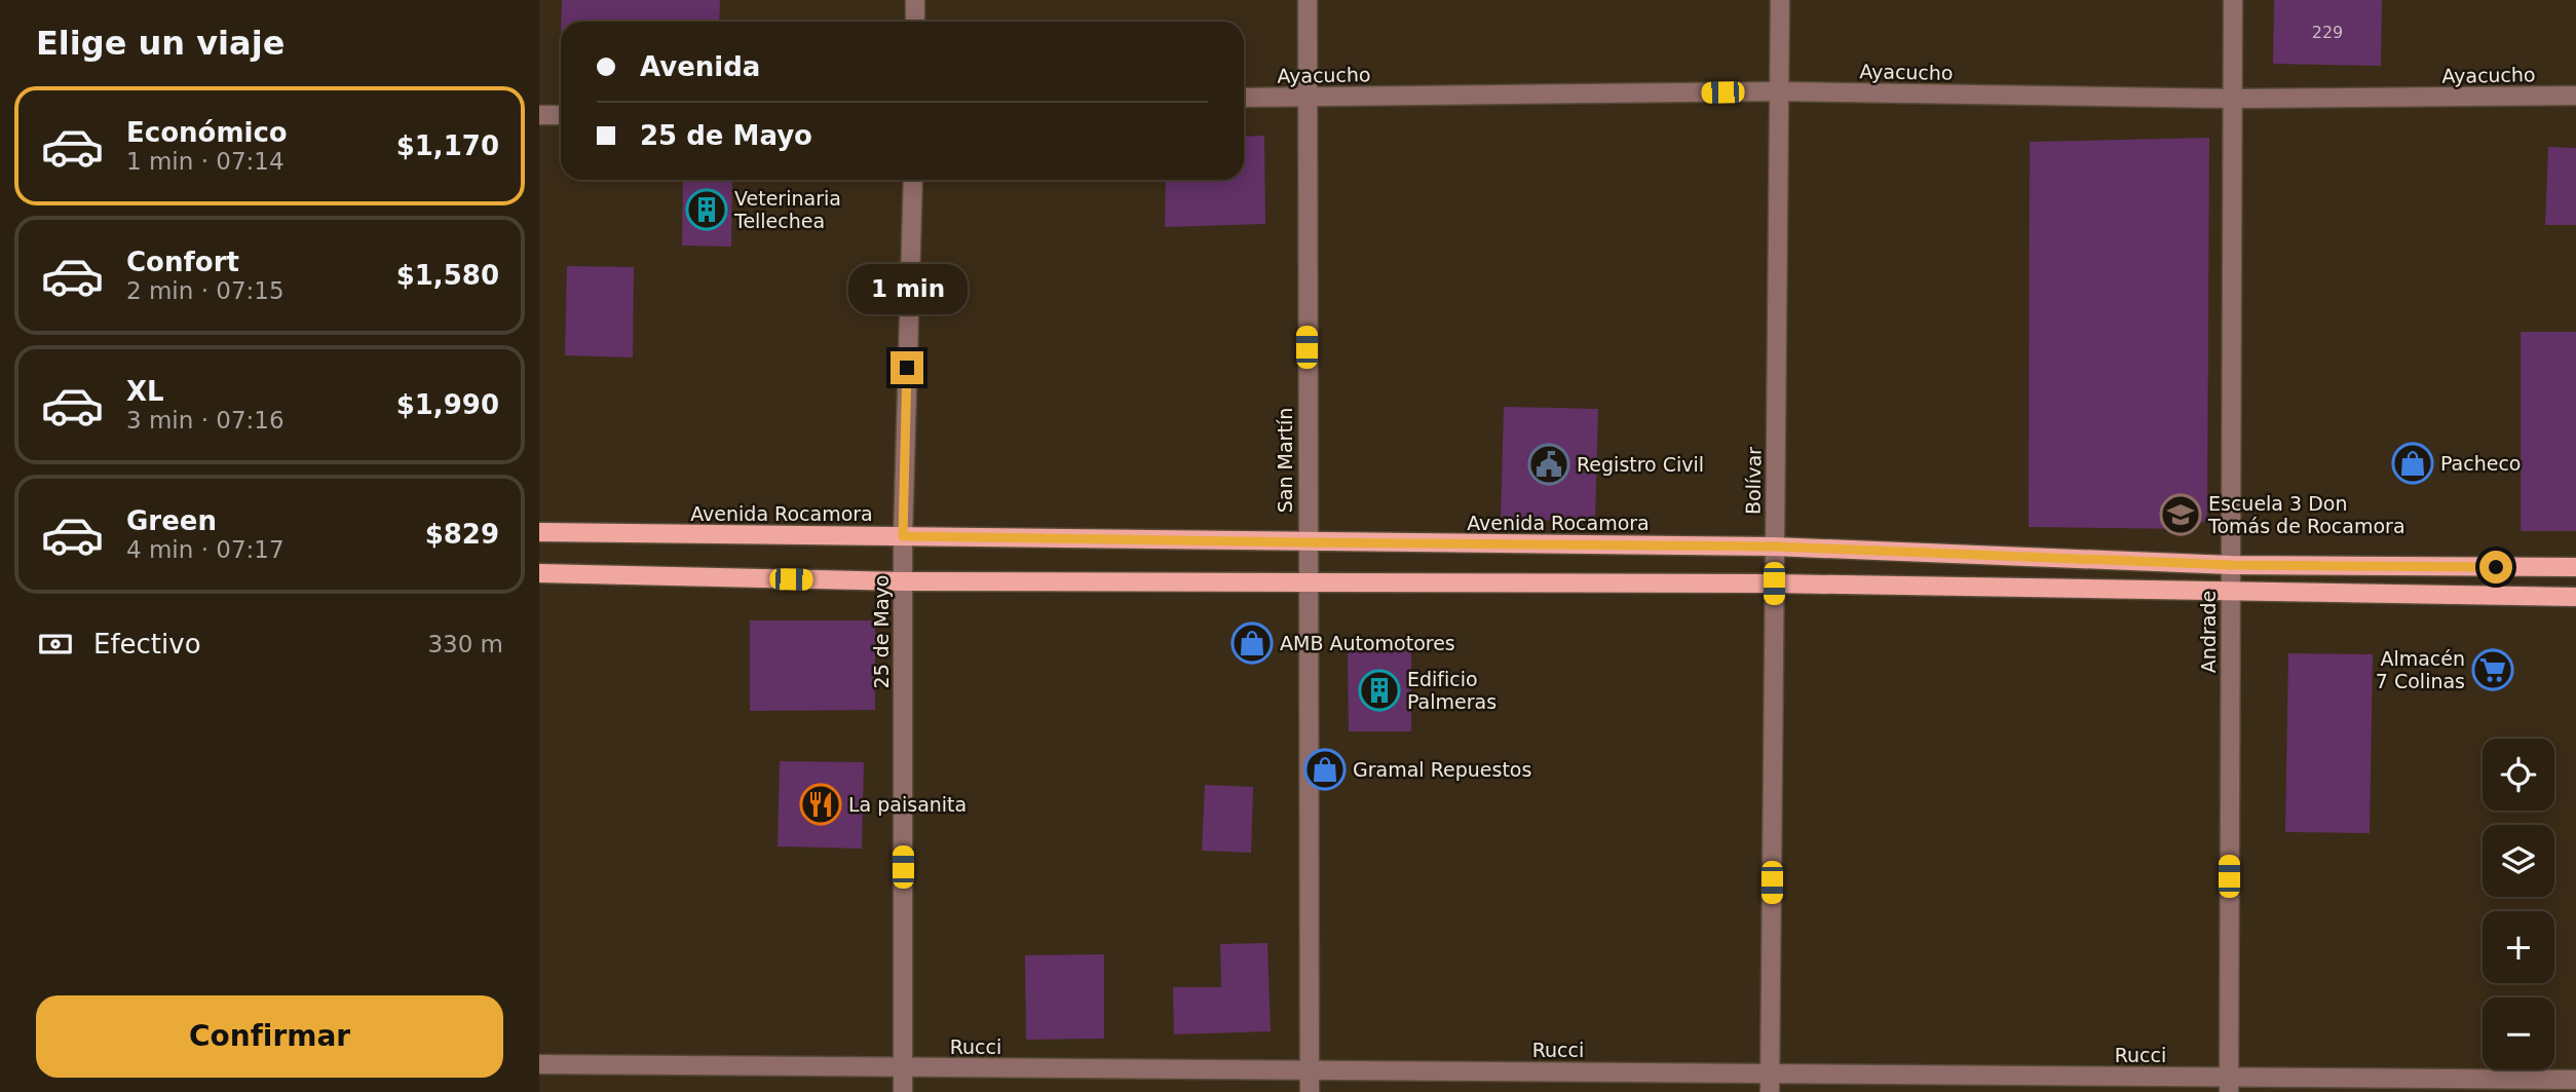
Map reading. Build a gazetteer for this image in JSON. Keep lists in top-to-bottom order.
{
  "streets": {
    "main road": ["Avenida Rocamora"],
    "street": [
      "Ayacucho",
      "San Martín",
      "Bolívar",
      "25 de Mayo",
      "Andrade",
      "Rucci"
    ]
  },
  "crossings": [
    ["Ayacucho", "San Martín"],
    ["Ayacucho", "Bolívar"],
    ["Ayacucho", "Andrade"],
    ["San Martín", "Avenida Rocamora"],
    ["San Martín", "Rucci"],
    ["Bolívar", "Avenida Rocamora"],
    ["Bolívar", "Rucci"],
    ["Avenida Rocamora", "25 de Mayo"],
    ["Avenida Rocamora", "Andrade"],
    ["25 de Mayo", "Rucci"],
    ["Andrade", "Rucci"]
  ],
  "places": {
    "building": ["Veterinaria Tellechea", "Edificio Palmeras"],
    "shop": ["Pacheco", "AMB Automotores", "Gramal Repuestos"],
    "public building": ["Registro Civil"],
    "school or university": ["Escuela 3 Don Tomás de Rocamora"],
    "supermarket": ["Almacén 7 Colinas"],
    "restaurant": ["La paisanita"]
  },
  "house_numbers": ["229"],
  "page": {
    "heading": "Elige un viaje",
    "banner": ["Avenida", "25 de Mayo"],
    "list": [
      {
        "name": "Económico",
        "note": "1 min · 07:14",
        "value": "$1,170"
      },
      {
        "name": "Confort",
        "note": "2 min · 07:15",
        "value": "$1,580"
      },
      {
        "name": "XL",
        "note": "3 min · 07:16",
        "value": "$1,990"
      },
      {
        "name": "Green",
        "note": "4 min · 07:17",
        "value": "$829"
      }
    ],
    "bubble": "1 min",
    "pay": ["Efectivo", "330 m"],
    "map_buttons": ["+", "−"],
    "buttons": "Confirmar"
  }
}
